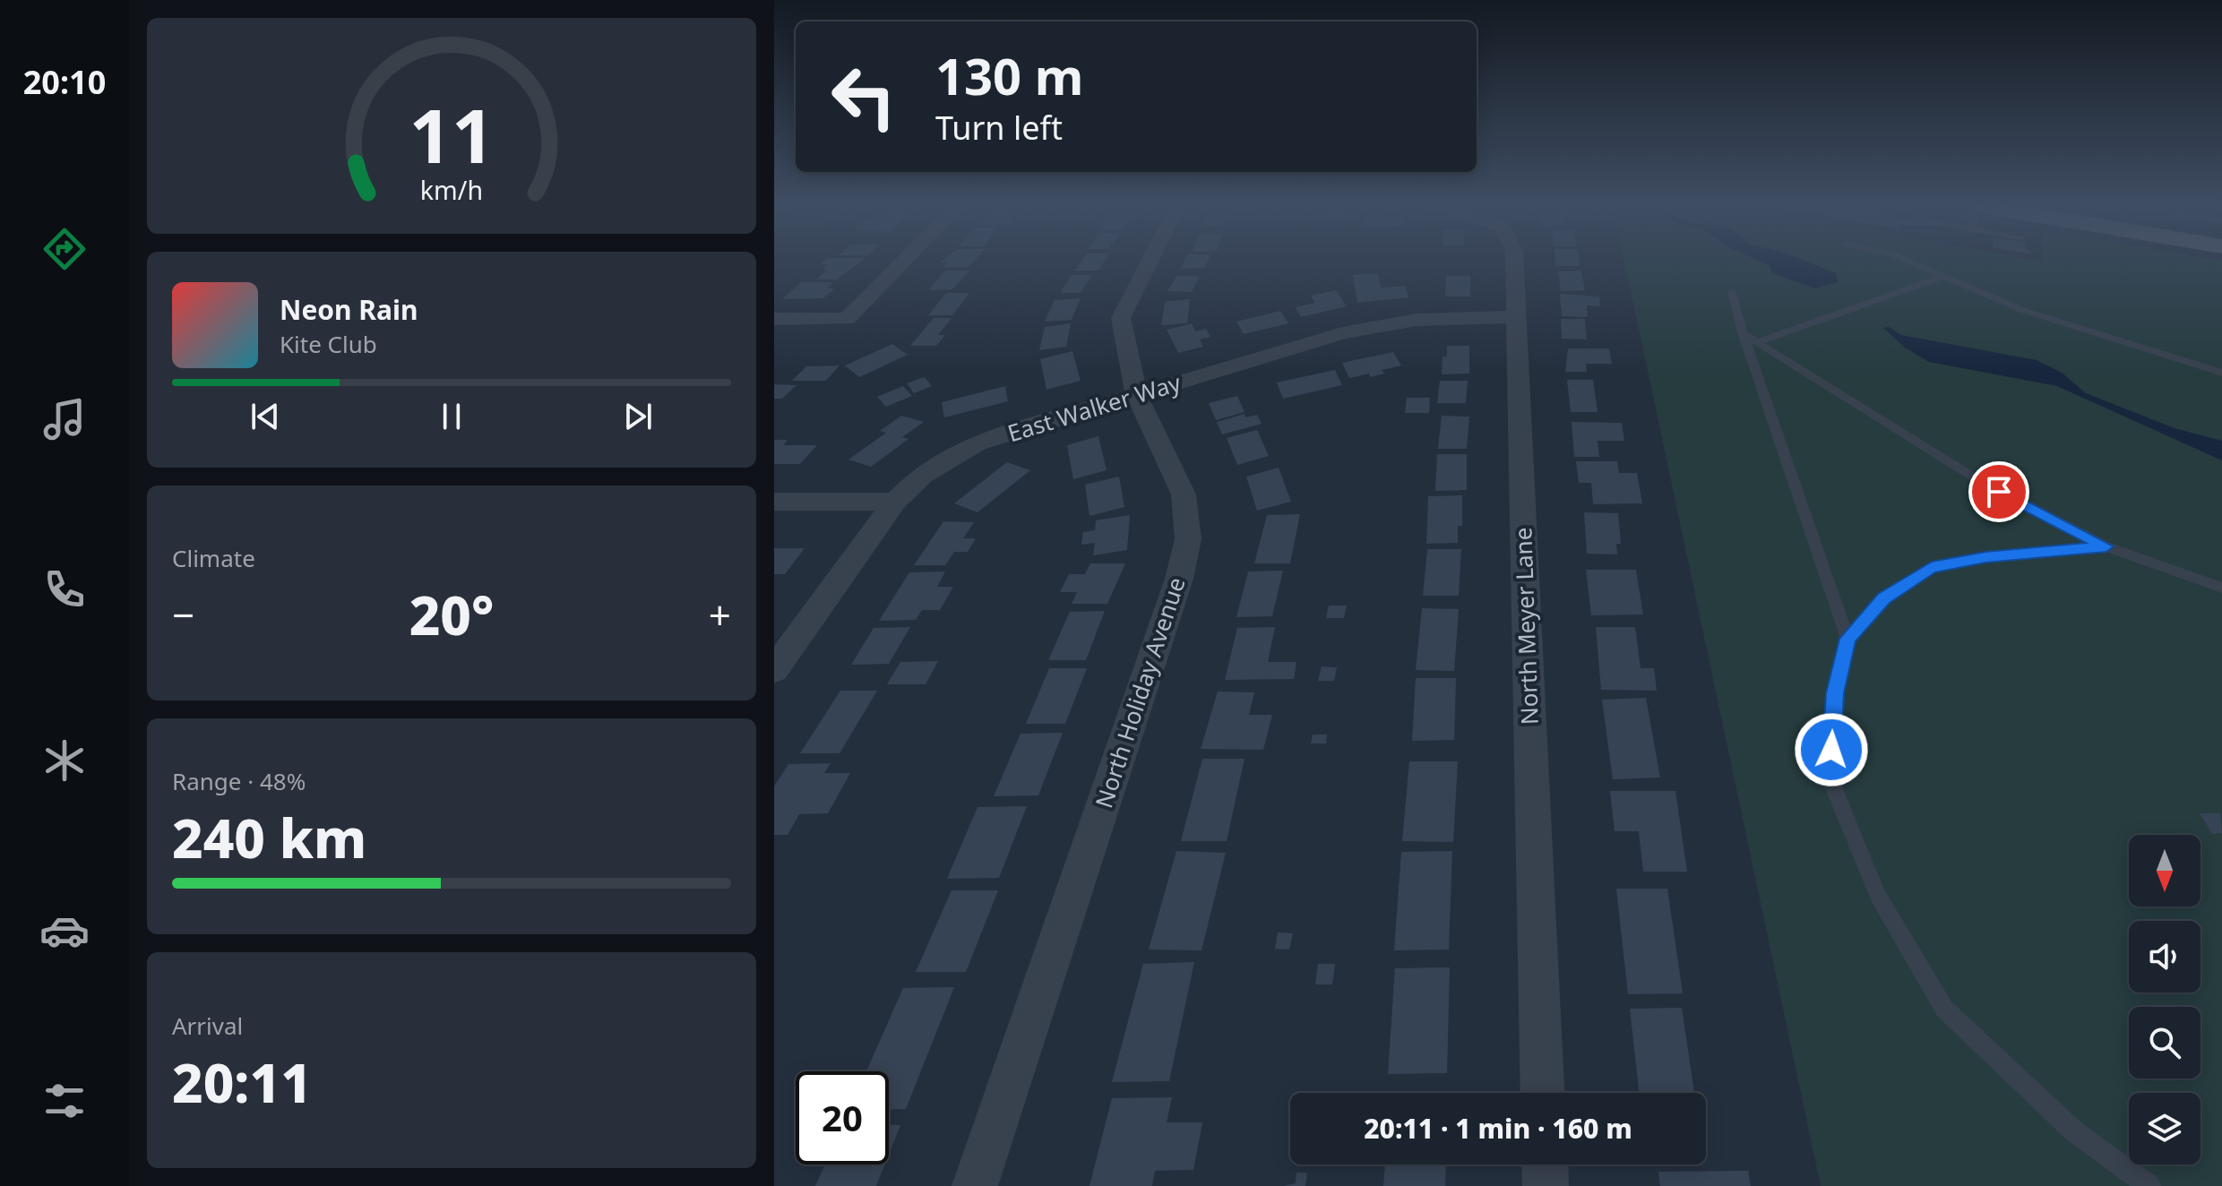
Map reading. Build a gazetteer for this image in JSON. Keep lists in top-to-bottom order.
{
  "streets": {
    "street": ["East Walker Way", "North Meyer Lane", "North Holiday Avenue"]
  },
  "crossings": [
    ["East Walker Way", "North Meyer Lane"],
    ["East Walker Way", "North Holiday Avenue"]
  ],
  "north": "bottom",
  "page": {
    "tabs": "20:10",
    "turn": ["130 m", "Turn left"],
    "song": ["Neon Rain", "Kite Club"],
    "tile": [
      "Climate",
      ["Range · 48%", "240 km"],
      ["Arrival", "20:11"]
    ],
    "heat": ["−", "20°", "+"],
    "limit": "20",
    "trip": "20:11 · 1 min · 160 m",
    "gauge": ["11", "km/h"]
  }
}
